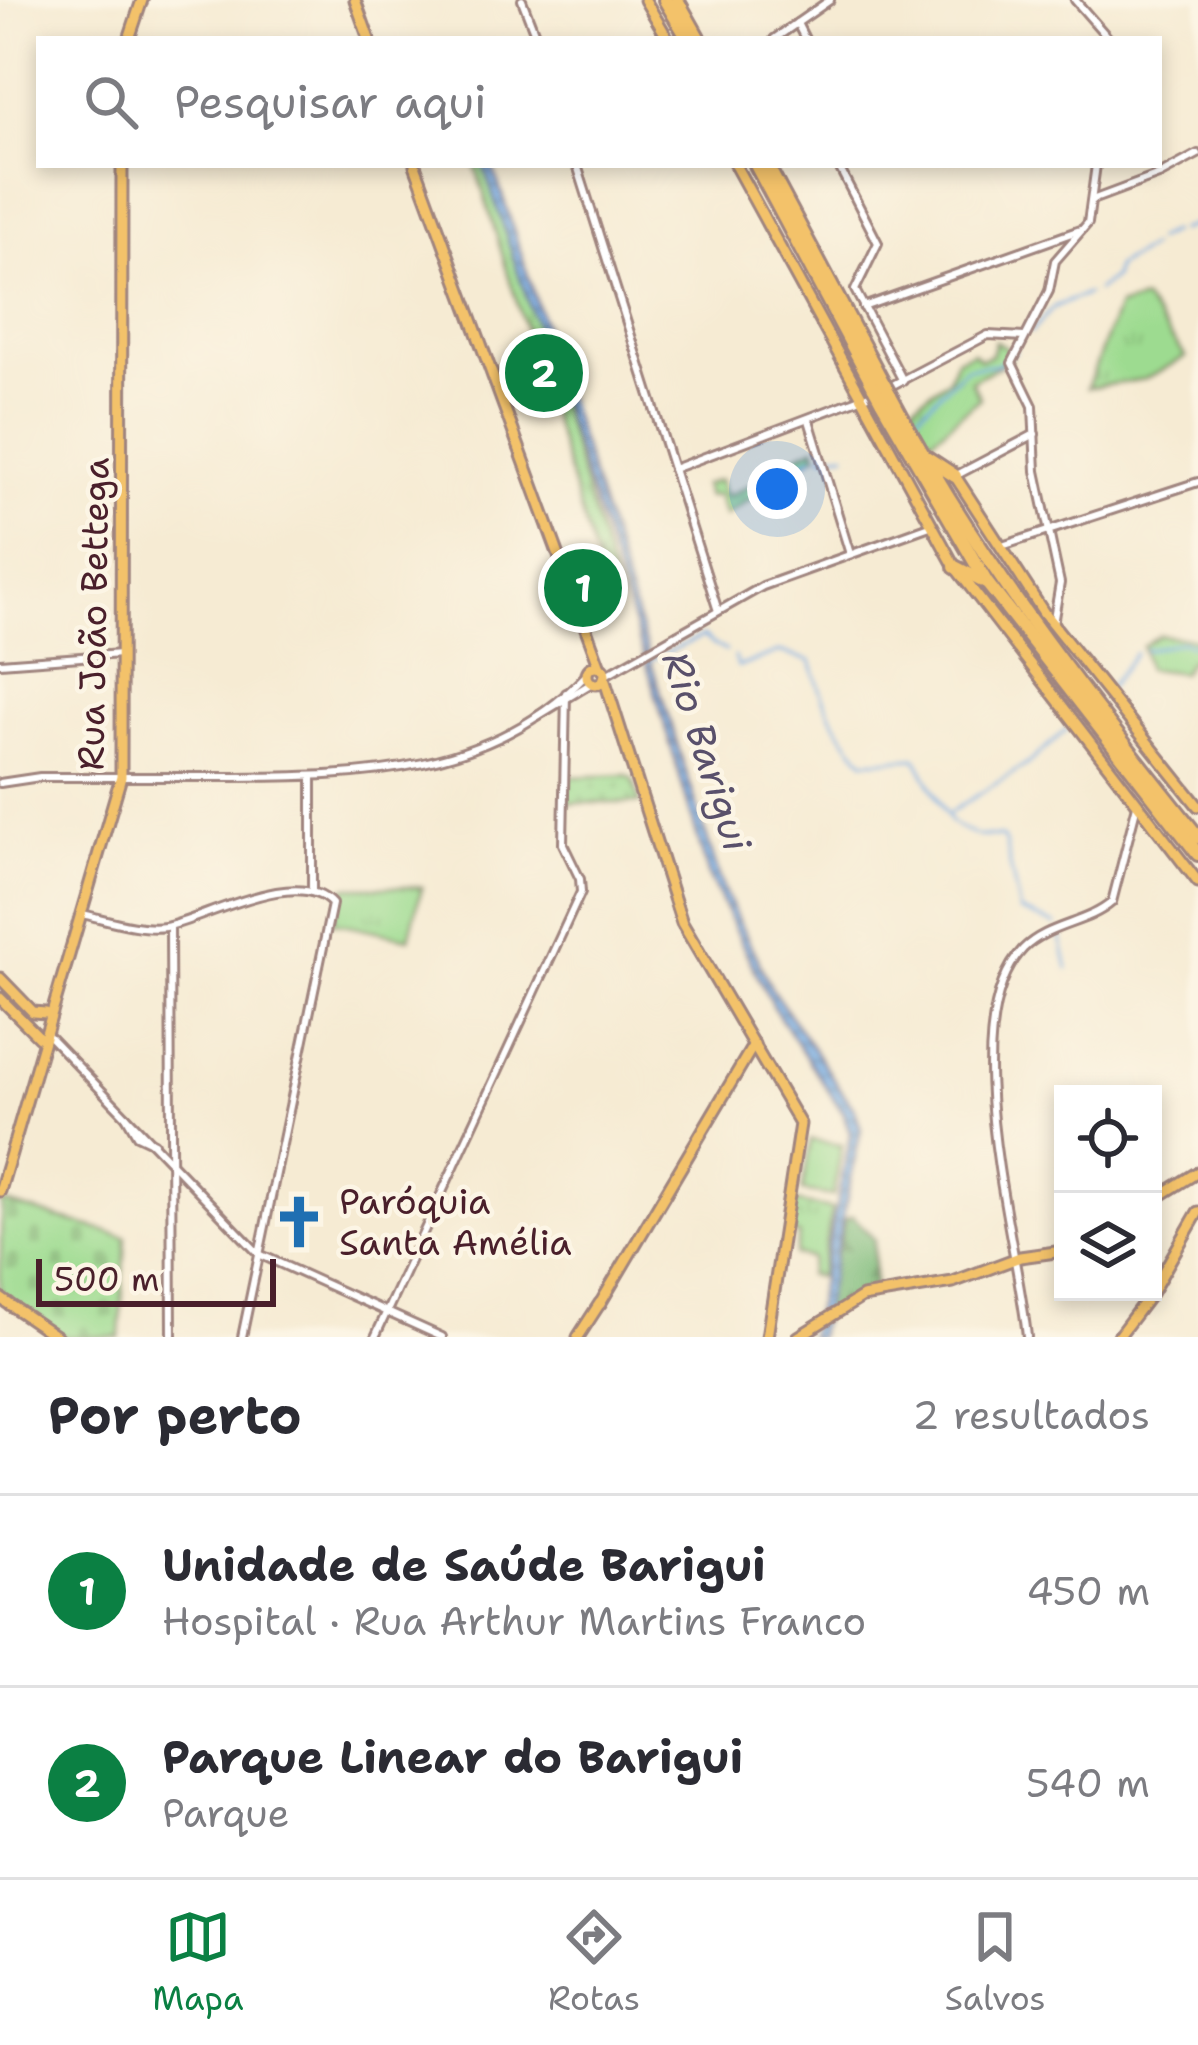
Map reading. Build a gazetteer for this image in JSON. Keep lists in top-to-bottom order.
{
  "streets": {
    "main road": ["Rua João Bettega"]
  },
  "water": ["Rio Barigui"],
  "places": {
    "church": ["Paróquia Santa Amélia"]
  },
  "scale_bar": "500 m",
  "page": {
    "search": "Pesquisar aqui",
    "pins": ["2", "1"],
    "scale": "500 m",
    "heading": ["Por perto", "2 resultados"],
    "list": [
      {
        "mark": "1",
        "name": "Unidade de Saúde Barigui",
        "note": "Hospital · Rua Arthur Martins Franco",
        "value": "450 m"
      },
      {
        "mark": "2",
        "name": "Parque Linear do Barigui",
        "note": "Parque",
        "value": "540 m"
      }
    ],
    "nav": ["Mapa", "Rotas", "Salvos"]
  }
}
